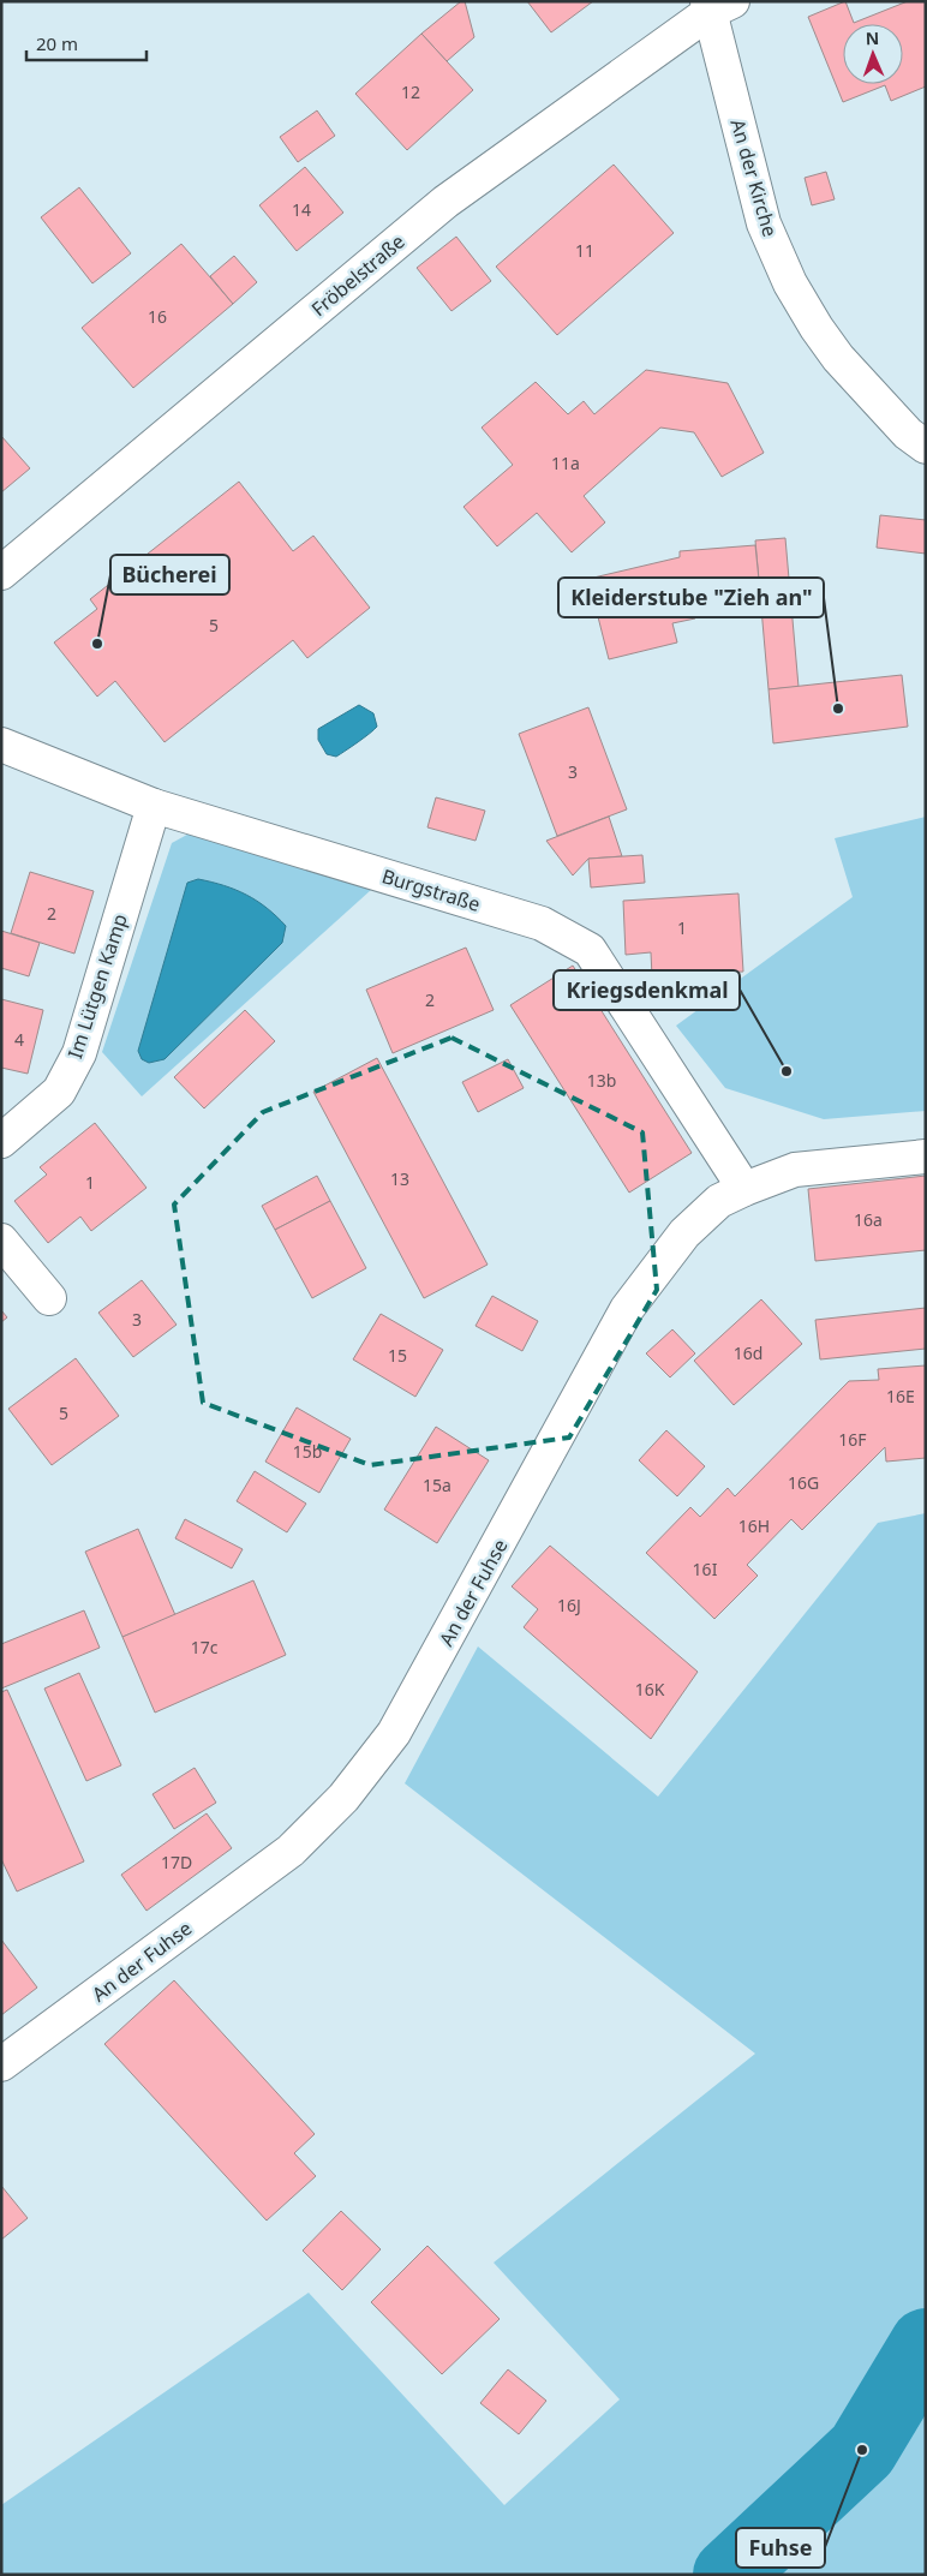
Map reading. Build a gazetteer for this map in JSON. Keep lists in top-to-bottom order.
{
  "streets": {
    "street": [
      "An der Kirche",
      "Fröbelstraße",
      "Burgstraße",
      "Im Lütgen Kamp",
      "An der Fuhse"
    ]
  },
  "crossings": [
    ["An der Kirche", "Fröbelstraße"],
    ["Burgstraße", "Im Lütgen Kamp"],
    ["Burgstraße", "An der Fuhse"]
  ],
  "places": [
    "Bücherei",
    "Kleiderstube \"Zieh an\"",
    "Kriegsdenkmal",
    "Fuhse"
  ],
  "house_numbers": [
    "12",
    "14",
    "11",
    "16",
    "11a",
    "5",
    "3",
    "2",
    "1",
    "2",
    "4",
    "13b",
    "13",
    "1",
    "16a",
    "3",
    "16d",
    "15",
    "16E",
    "5",
    "16F",
    "15b",
    "16G",
    "15a",
    "16H",
    "16I",
    "16J",
    "17c",
    "16K",
    "17D"
  ],
  "scale_bar": "20 m",
  "north": "top"
}
